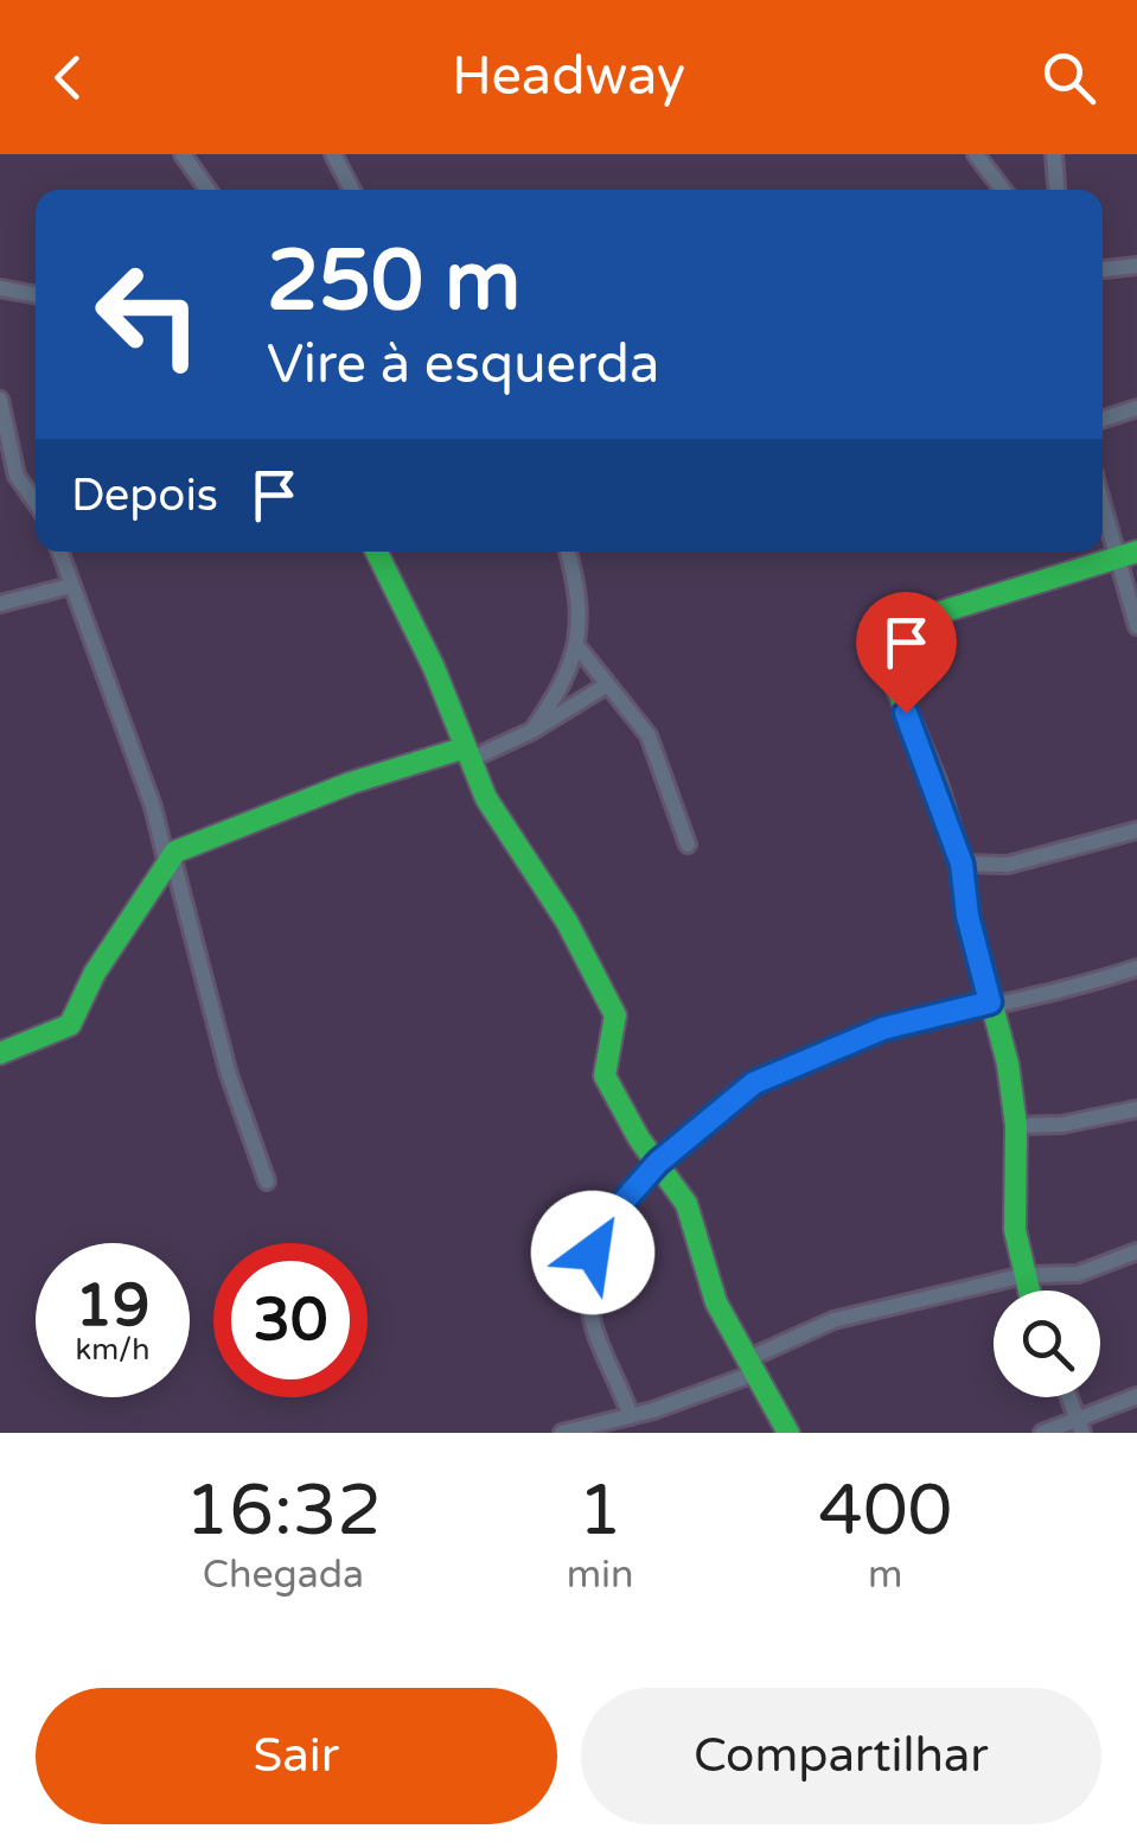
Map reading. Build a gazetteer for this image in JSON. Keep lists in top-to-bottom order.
{
  "page": {
    "header": "Headway",
    "turn": ["250 m", "Vire à esquerda"],
    "then": "Depois",
    "speed": "19 km/h",
    "limit": "30",
    "eta": [
      "16:32",
      "Chegada",
      "1",
      "min",
      "400",
      "m"
    ],
    "buttons": ["Sair", "Compartilhar"]
  }
}
